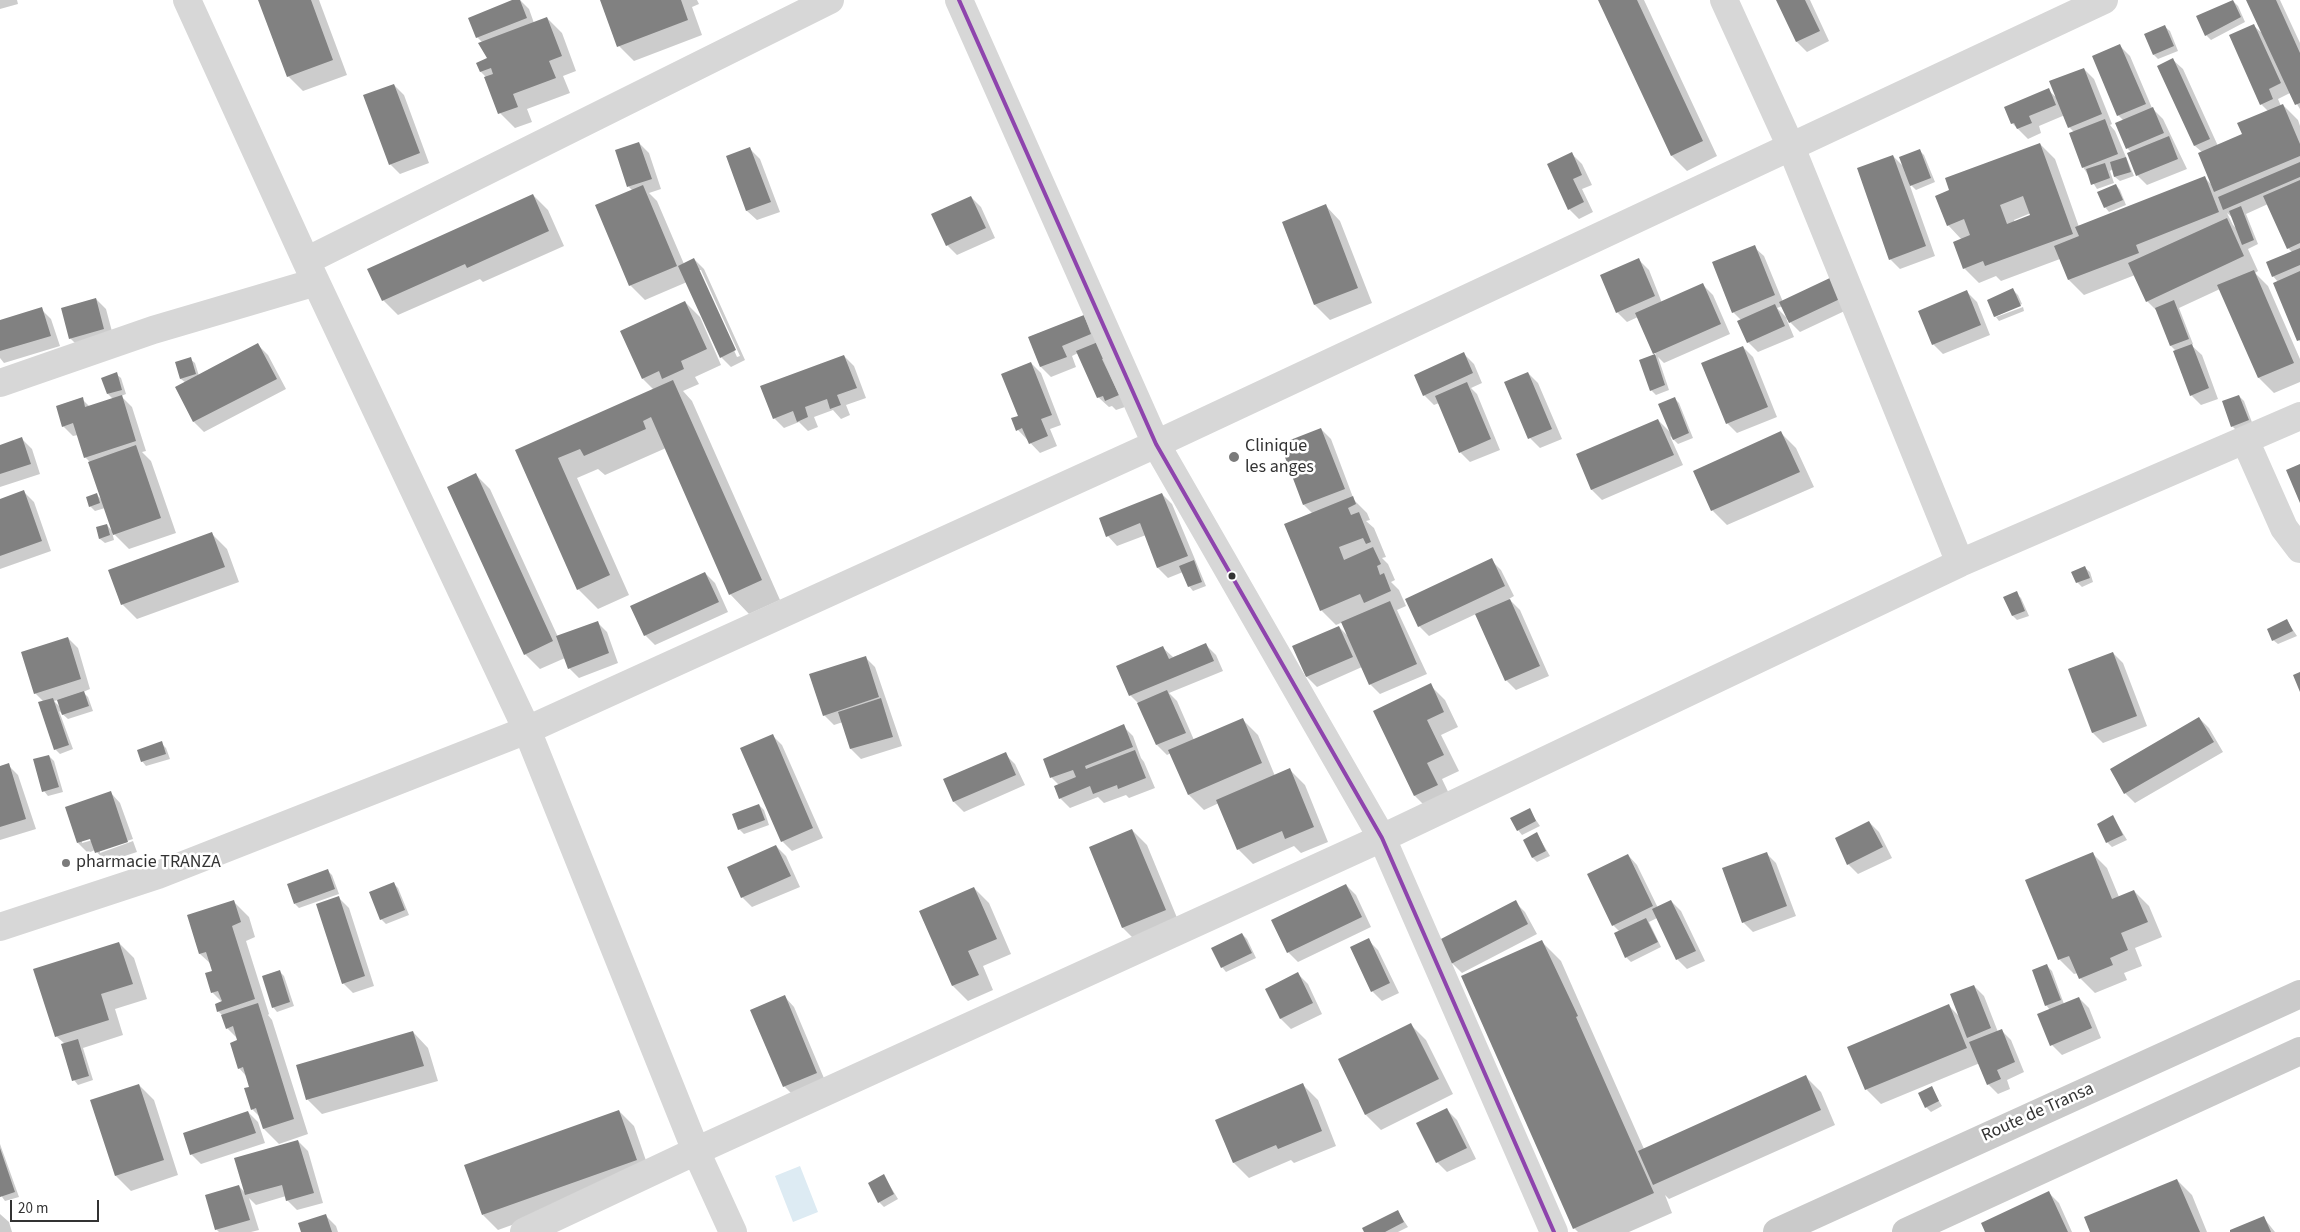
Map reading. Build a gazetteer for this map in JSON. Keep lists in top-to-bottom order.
{
  "streets": {
    "main road": ["Route de Transa"]
  },
  "places": ["Clinique les anges", "pharmacie TRANZA"],
  "scale_bar": "20 m"
}
